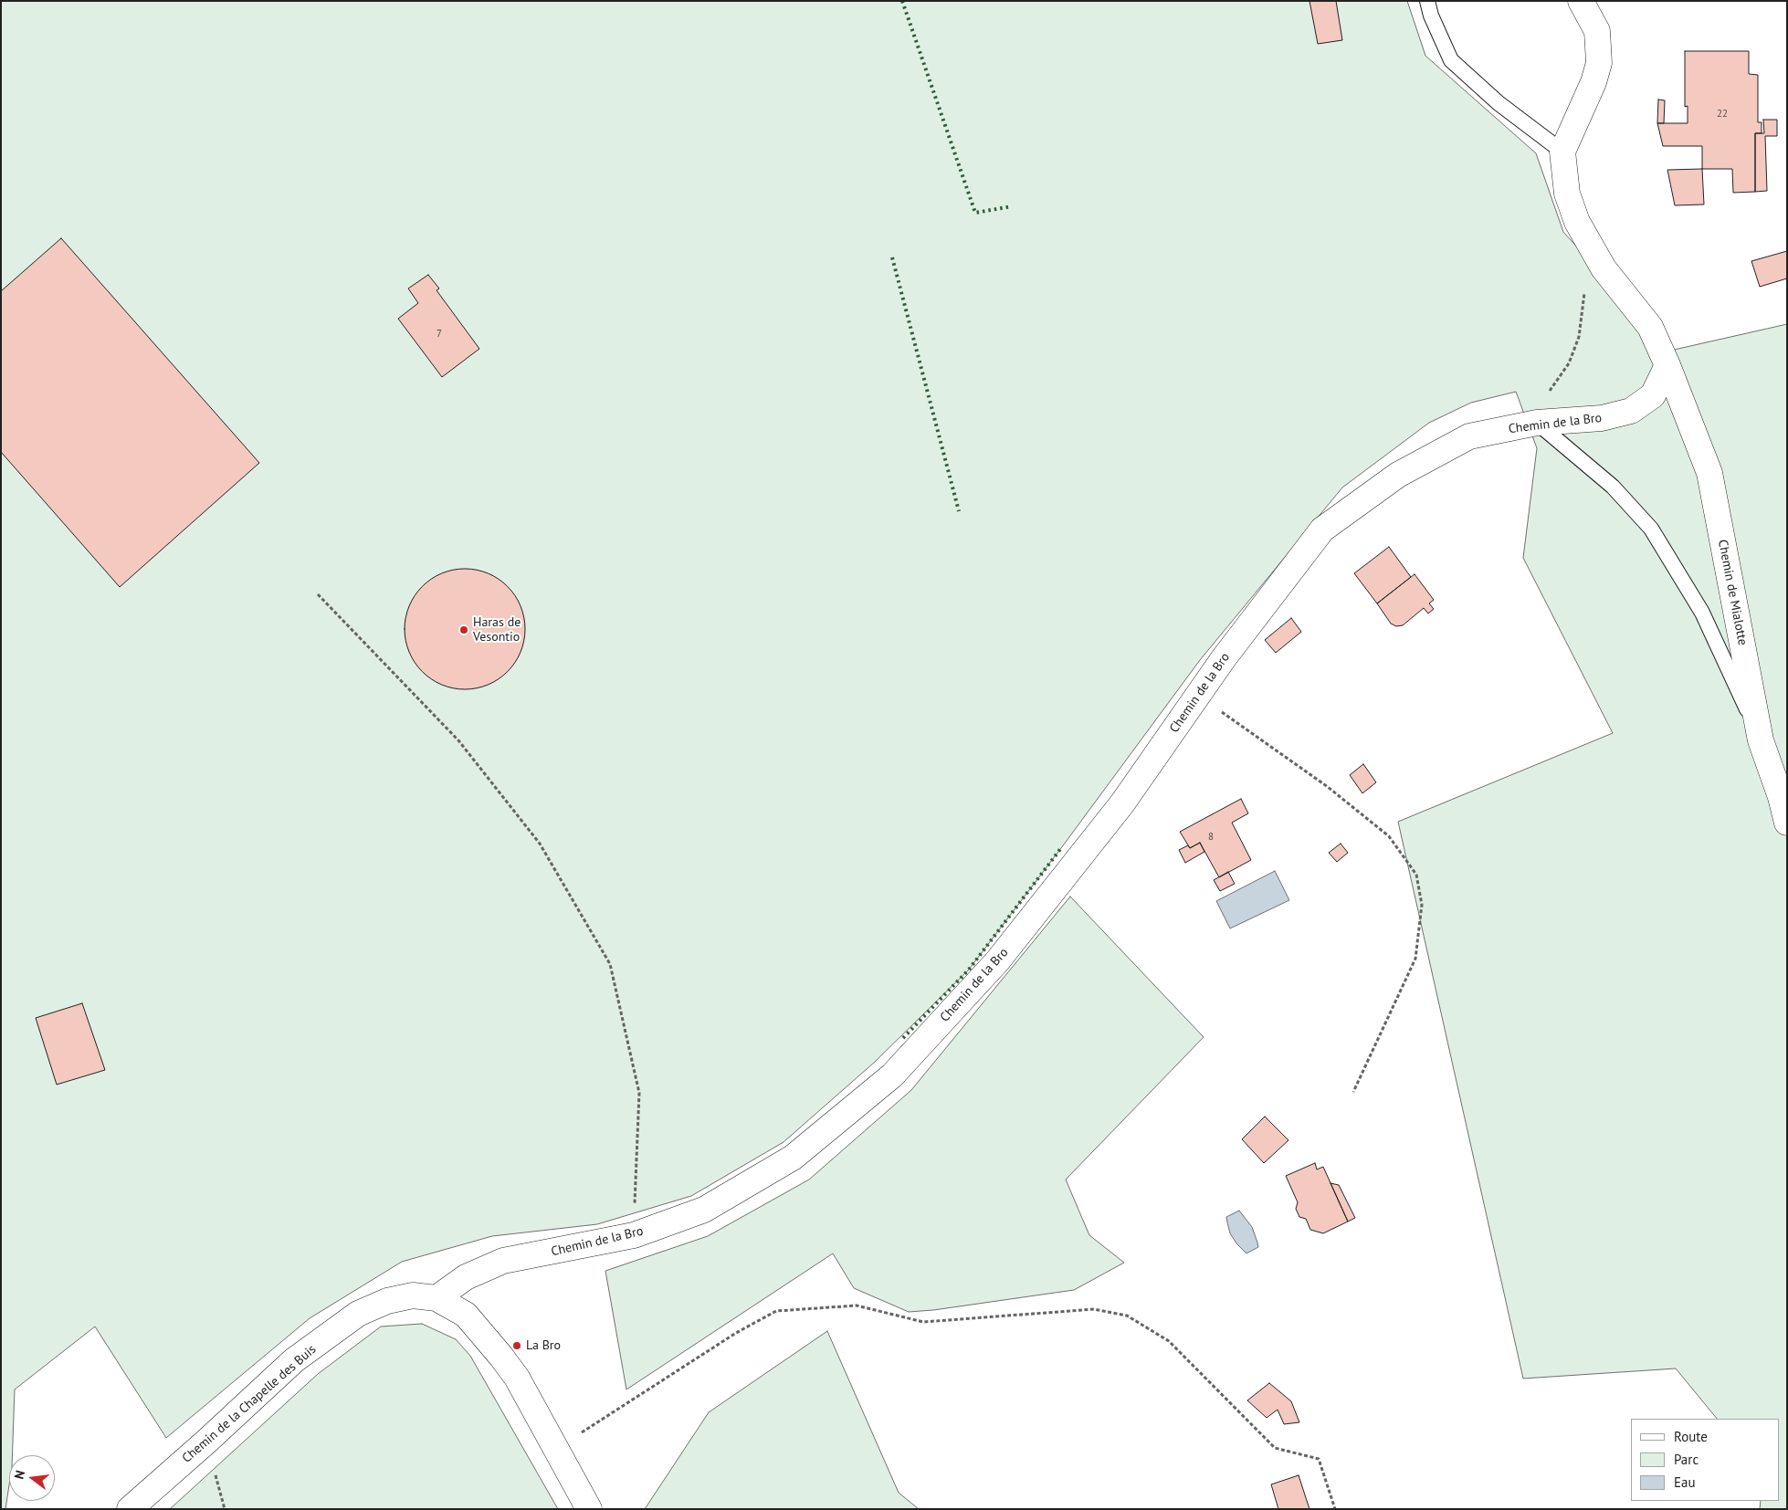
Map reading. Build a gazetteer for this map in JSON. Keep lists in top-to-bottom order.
{
  "streets": {
    "street": ["Chemin de la Bro", "Chemin de Mialotte", "Chemin de la Chapelle des Buis"]
  },
  "crossings": [
    ["Chemin de la Bro", "Chemin de Mialotte"],
    ["Chemin de la Bro", "Chemin de la Chapelle des Buis"]
  ],
  "places": ["Haras de Vesontio", "La Bro"],
  "house_numbers": ["22", "7", "8"],
  "legend": ["Route", "Parc", "Eau"],
  "north": "left"
}
